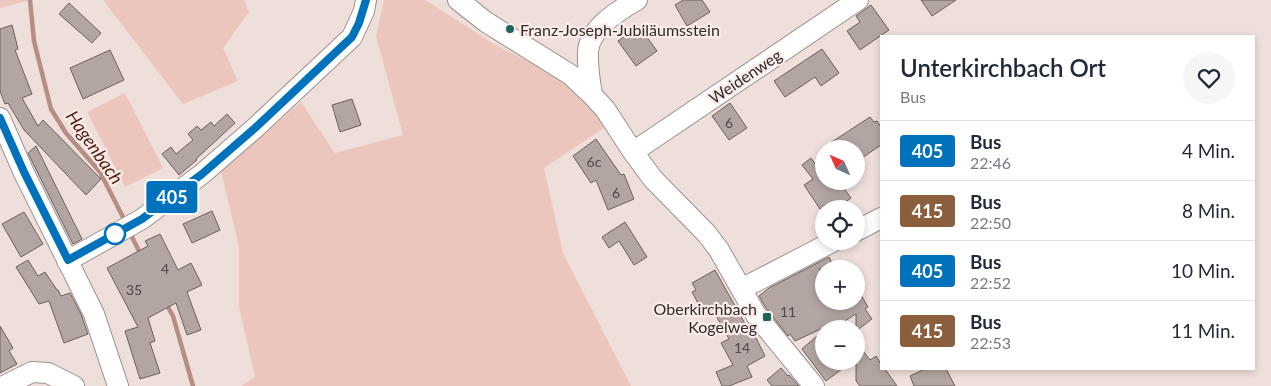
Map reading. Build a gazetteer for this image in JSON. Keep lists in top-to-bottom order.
{
  "streets": {
    "street": ["Weidenweg"]
  },
  "water": ["Hagenbach"],
  "places": {
    "other": ["Franz-Joseph-Jubiläumsstein"],
    "transit": ["Oberkirchbach Kogelweg"]
  },
  "lines": ["bus line 405"],
  "house_numbers": [
    "6",
    "6c",
    "6",
    "4",
    "35",
    "11",
    "14"
  ],
  "north": "top left",
  "page": {
    "on_map": "405",
    "heading": ["Unterkirchbach Ort", "Bus"],
    "list": [
      {
        "mark": "405",
        "name": "Bus",
        "note": "22:46",
        "value": "4 Min."
      },
      {
        "mark": "415",
        "name": "Bus",
        "note": "22:50",
        "value": "8 Min."
      },
      {
        "mark": "405",
        "name": "Bus",
        "note": "22:52",
        "value": "10 Min."
      },
      {
        "mark": "415",
        "name": "Bus",
        "note": "22:53",
        "value": "11 Min."
      }
    ],
    "map_buttons": ["+", "−"]
  }
}
